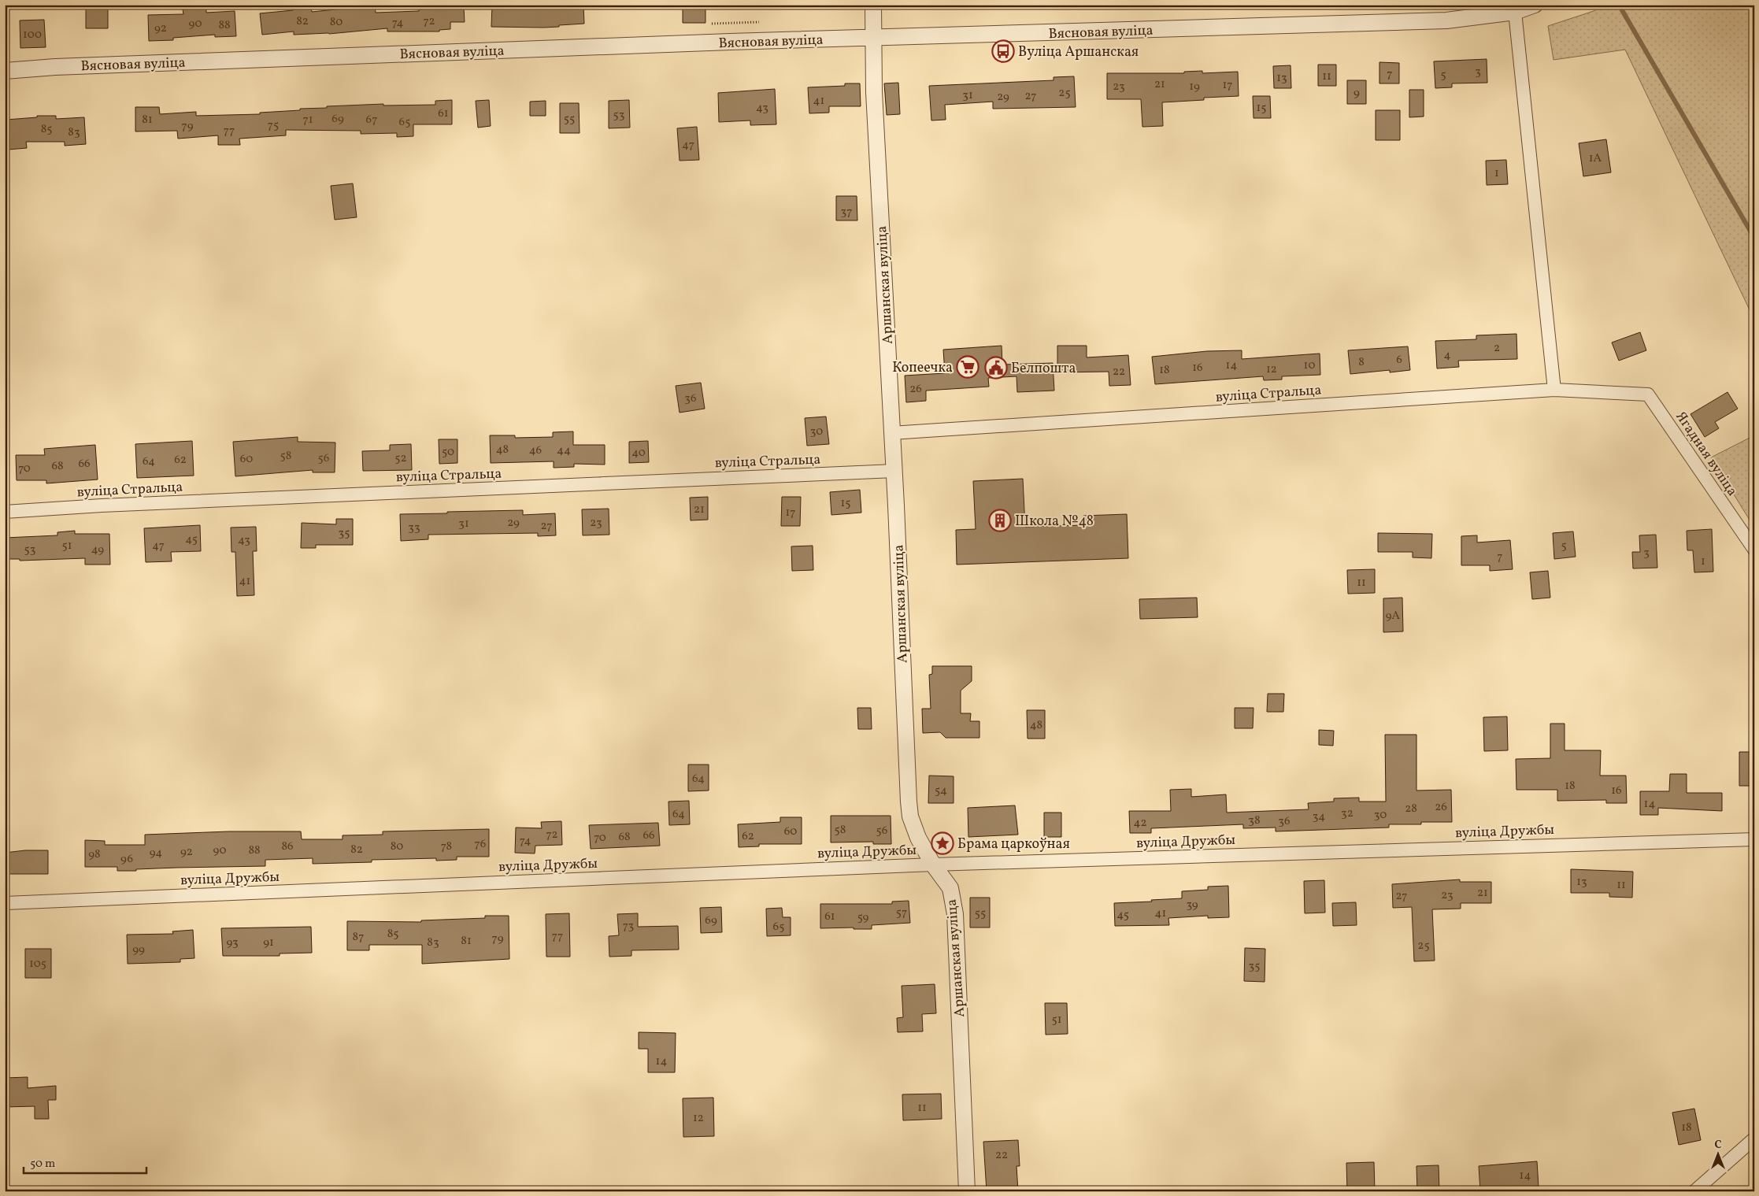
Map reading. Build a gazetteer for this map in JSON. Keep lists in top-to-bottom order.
{
  "streets": {
    "street": [
      "Вясновая вуліца",
      "Аршанская вуліца",
      "вуліца Стральца",
      "Ягадная вуліца",
      "вуліца Дружбы"
    ]
  },
  "crossings": [
    ["Вясновая вуліца", "Аршанская вуліца"],
    ["Аршанская вуліца", "вуліца Стральца"],
    ["Аршанская вуліца", "вуліца Дружбы"],
    ["вуліца Стральца", "Ягадная вуліца"]
  ],
  "places": {
    "bus stop": ["Вуліца Аршанская"],
    "supermarket": ["Копеечка"],
    "public building": ["Белпошта"],
    "building": ["Школа №48"],
    "place": ["Брама царкоўная"]
  },
  "house_numbers": [
    "82",
    "72",
    "80",
    "74",
    "90",
    "88",
    "92",
    "100",
    "3",
    "7",
    "5",
    "11",
    "13",
    "21",
    "17",
    "23",
    "19",
    "25",
    "9",
    "31",
    "27",
    "29",
    "41",
    "43",
    "15",
    "61",
    "53",
    "69",
    "55",
    "81",
    "71",
    "67",
    "65",
    "75",
    "79",
    "85",
    "77",
    "83",
    "47",
    "1А",
    "1",
    "37",
    "2",
    "4",
    "6",
    "8",
    "14",
    "10",
    "16",
    "12",
    "18",
    "22",
    "26",
    "36",
    "30",
    "48",
    "46",
    "44",
    "50",
    "40",
    "58",
    "56",
    "52",
    "60",
    "62",
    "64",
    "66",
    "68",
    "70",
    "15",
    "21",
    "17",
    "29",
    "23",
    "31",
    "27",
    "33",
    "35",
    "45",
    "43",
    "51",
    "47",
    "5",
    "53",
    "49",
    "3",
    "7",
    "1",
    "41",
    "11",
    "9А",
    "48",
    "64",
    "18",
    "54",
    "16",
    "14",
    "26",
    "28",
    "32",
    "64",
    "30",
    "34",
    "38",
    "36",
    "42",
    "58",
    "56",
    "60",
    "72",
    "66",
    "62",
    "68",
    "70",
    "74",
    "76",
    "86",
    "80",
    "78",
    "82",
    "90",
    "88",
    "92",
    "94",
    "98",
    "96",
    "13",
    "11",
    "21",
    "23",
    "27",
    "39",
    "57",
    "55",
    "41",
    "45",
    "61",
    "59",
    "69",
    "73",
    "65",
    "85",
    "77",
    "87",
    "79",
    "81",
    "93",
    "91",
    "83",
    "25",
    "99",
    "105",
    "35",
    "51",
    "14",
    "11",
    "12",
    "18",
    "22",
    "14"
  ],
  "scale_bar": "50 m",
  "north": "top"
}
